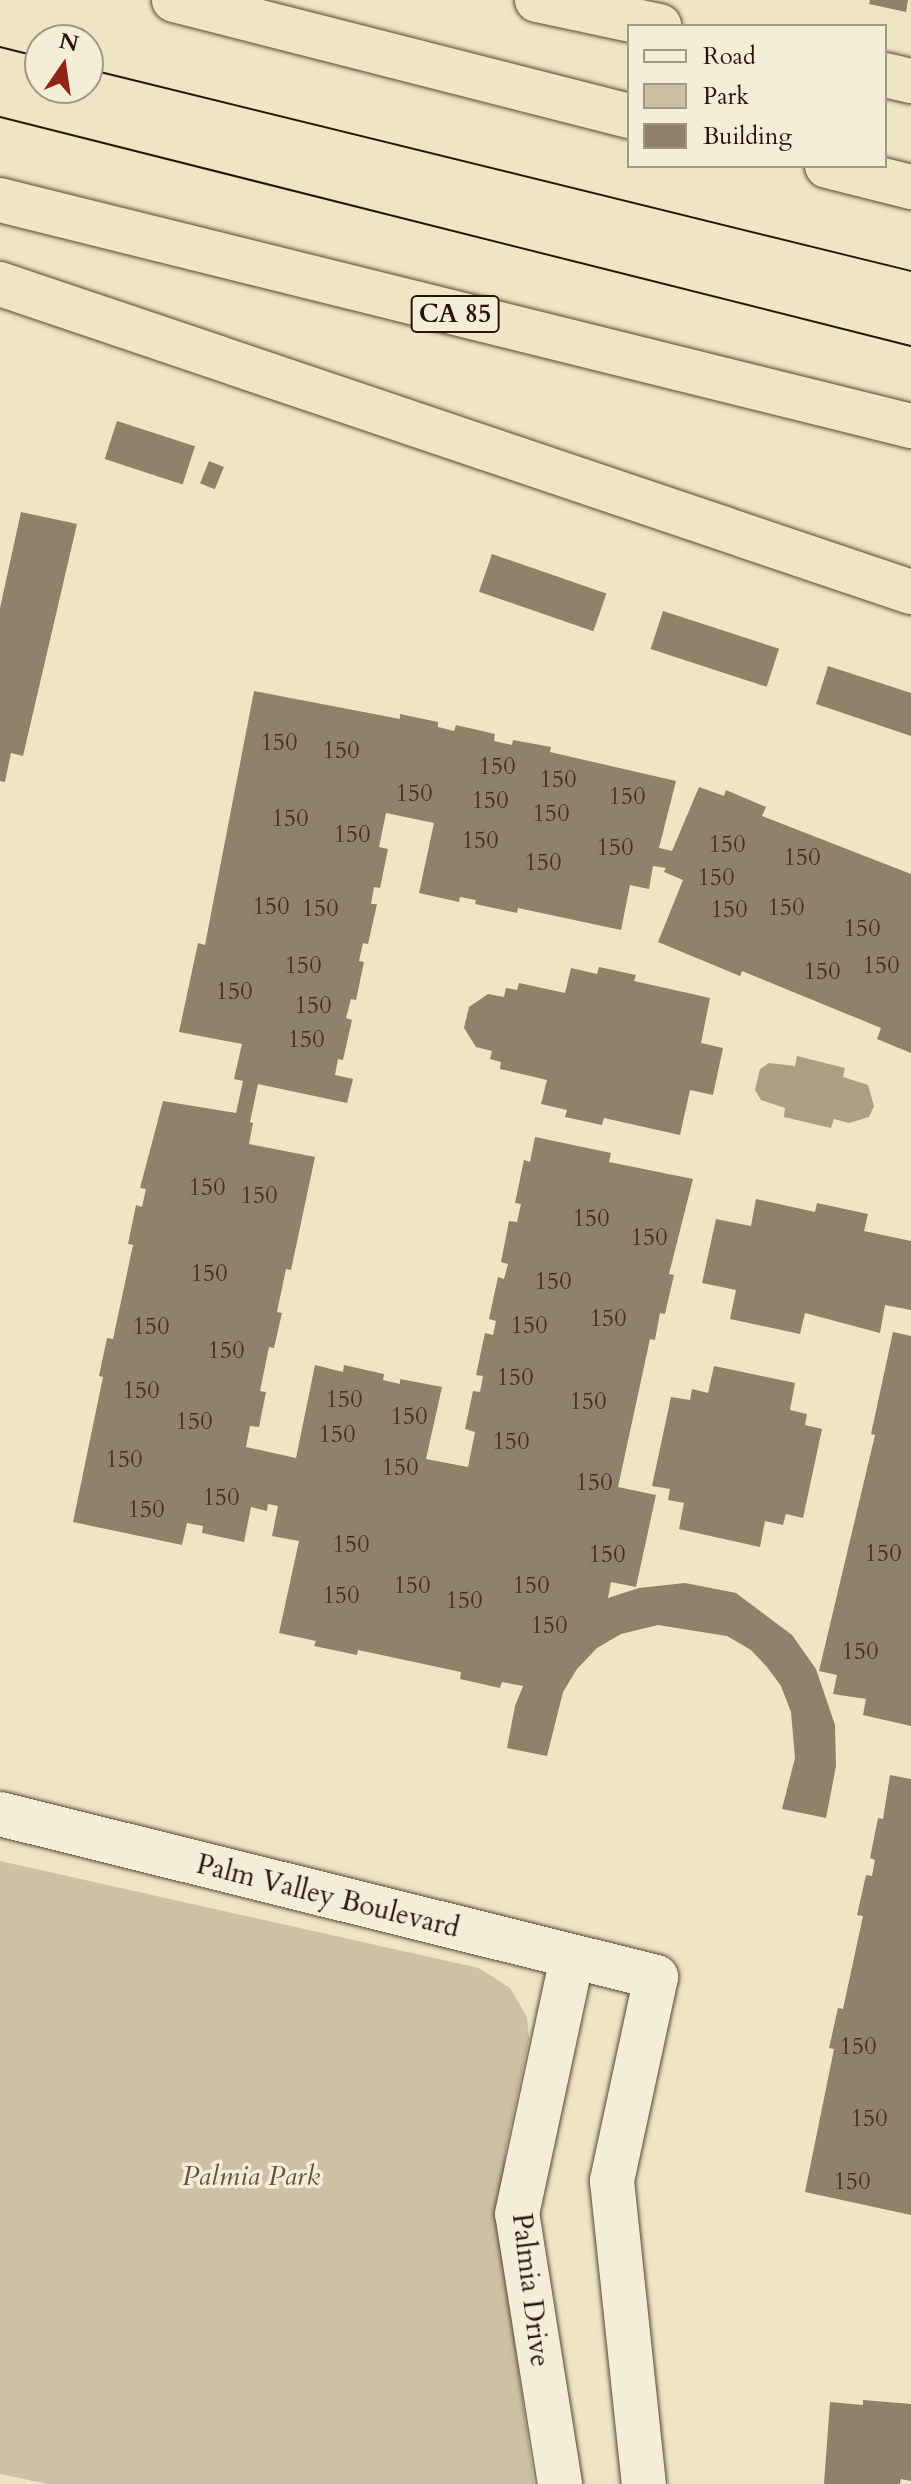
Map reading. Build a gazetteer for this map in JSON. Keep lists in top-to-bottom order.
{
  "streets": {
    "highway": ["CA 85"],
    "street": ["Palm Valley Boulevard", "Palmia Drive"]
  },
  "crossings": [
    ["Palm Valley Boulevard", "Palmia Drive"]
  ],
  "parks": ["Palmia Park"],
  "house_numbers": [
    "150",
    "150",
    "150",
    "150",
    "150",
    "150",
    "150",
    "150",
    "150",
    "150",
    "150",
    "150",
    "150",
    "150",
    "150",
    "150",
    "150",
    "150",
    "150",
    "150",
    "150",
    "150",
    "150",
    "150",
    "150",
    "150",
    "150",
    "150",
    "150",
    "150",
    "150",
    "150",
    "150",
    "150",
    "150",
    "150",
    "150",
    "150",
    "150",
    "150",
    "150",
    "150",
    "150",
    "150",
    "150",
    "150",
    "150",
    "150",
    "150",
    "150",
    "150",
    "150",
    "150",
    "150",
    "150",
    "150",
    "150",
    "150",
    "150",
    "150",
    "150",
    "150"
  ],
  "legend": ["Road", "Park", "Building"],
  "north": "top"
}
